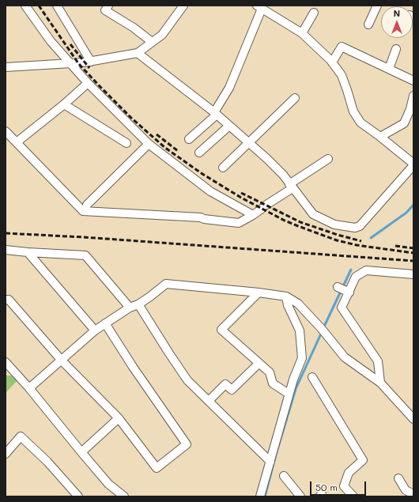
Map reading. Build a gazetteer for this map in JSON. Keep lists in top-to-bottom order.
{
  "scale_bar": "50 m",
  "north": "top"
}
